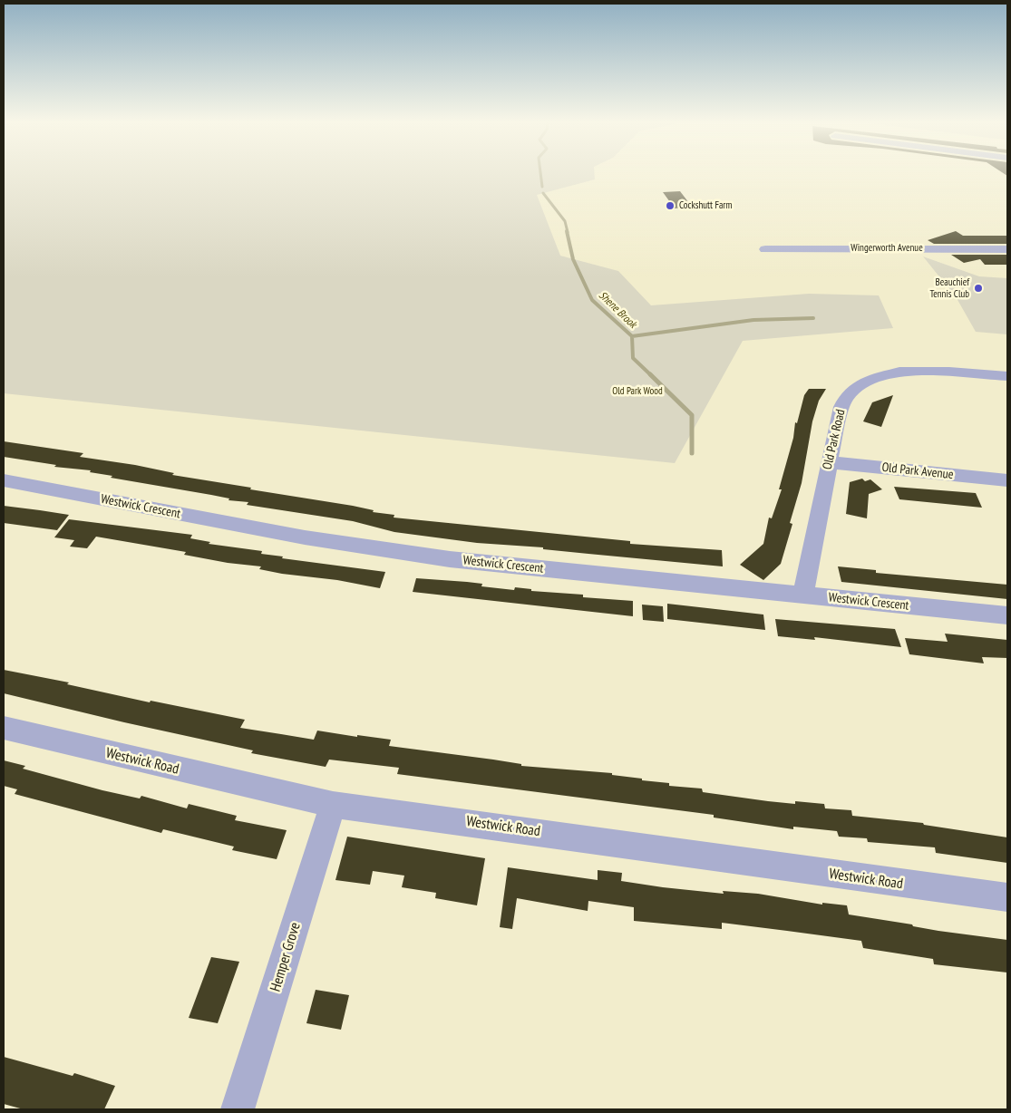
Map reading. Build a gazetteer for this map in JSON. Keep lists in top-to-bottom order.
{
  "streets": {
    "street": [
      "Wingerworth Avenue",
      "Old Park Road",
      "Old Park Avenue",
      "Westwick Crescent",
      "Westwick Road",
      "Hemper Grove"
    ]
  },
  "crossings": [
    ["Old Park Road", "Old Park Avenue"],
    ["Old Park Road", "Westwick Crescent"],
    ["Westwick Road", "Hemper Grove"]
  ],
  "water": ["Shene Brook"],
  "parks": ["Old Park Wood"],
  "places": ["Cockshutt Farm", "Beauchief Tennis Club"]
}
